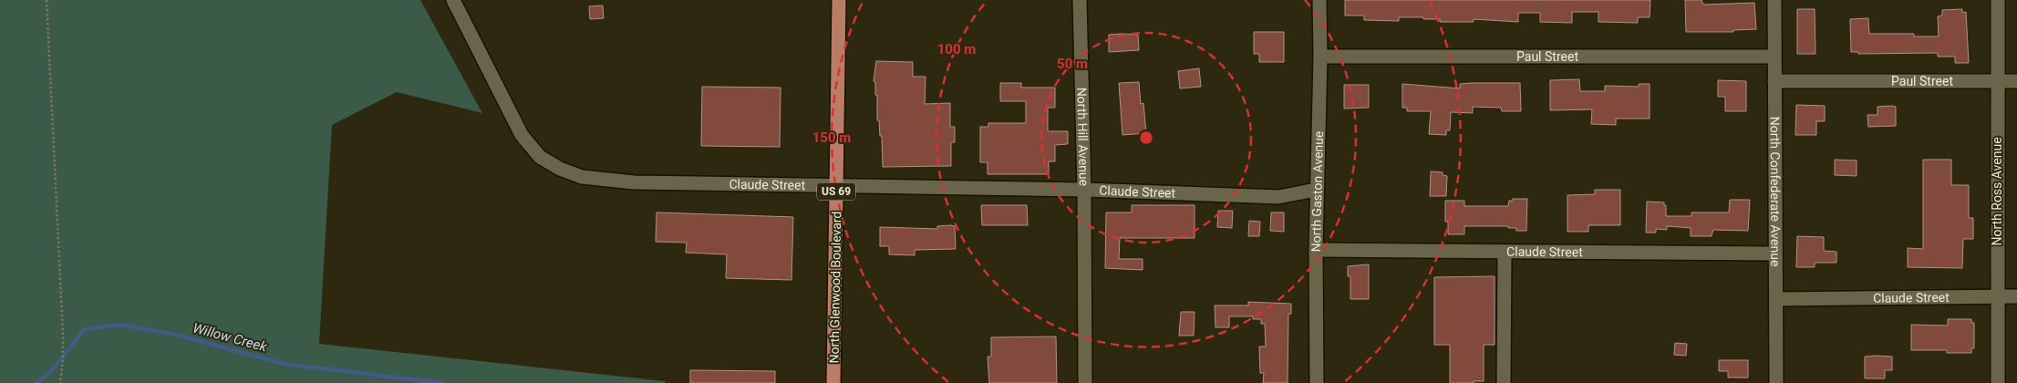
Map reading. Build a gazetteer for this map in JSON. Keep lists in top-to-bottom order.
{
  "streets": {
    "main road": ["US 69", "North Glenwood Boulevard"],
    "street": [
      "Paul Street",
      "North Hill Avenue",
      "Claude Street",
      "North Gaston Avenue",
      "North Confederate Avenue",
      "North Ross Avenue"
    ]
  },
  "crossings": [
    ["Paul Street", "North Gaston Avenue"],
    ["Paul Street", "North Confederate Avenue"],
    ["Paul Street", "North Ross Avenue"],
    ["North Hill Avenue", "Claude Street"],
    ["Claude Street", "North Gaston Avenue"],
    ["Claude Street", "North Confederate Avenue"],
    ["Claude Street", "North Ross Avenue"],
    ["Claude Street", "North Glenwood Boulevard"]
  ],
  "water": ["Willow Creek"],
  "rings": ["100 m", "50 m", "150 m"]
}
